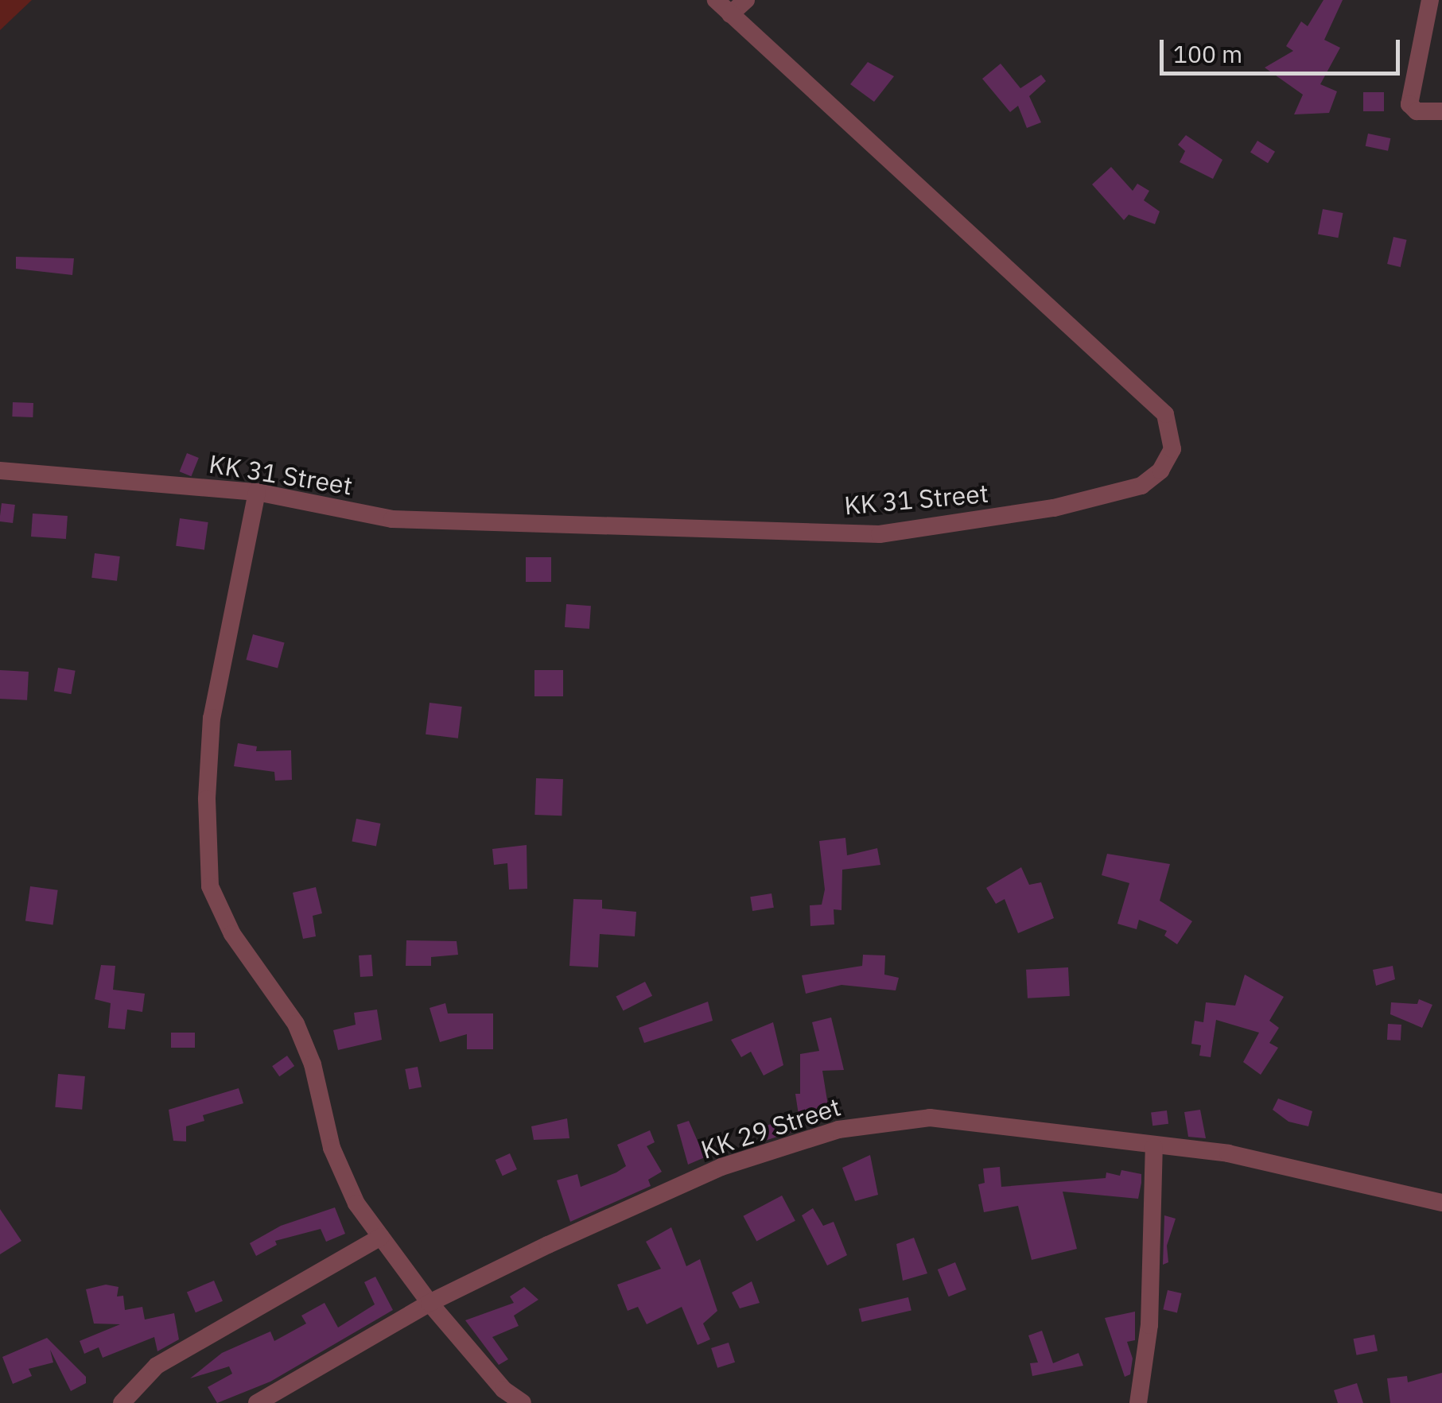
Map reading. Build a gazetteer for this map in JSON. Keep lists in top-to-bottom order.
{
  "streets": {
    "street": ["KK 31 Street", "KK 29 Street"]
  },
  "scale_bar": "100 m"
}
